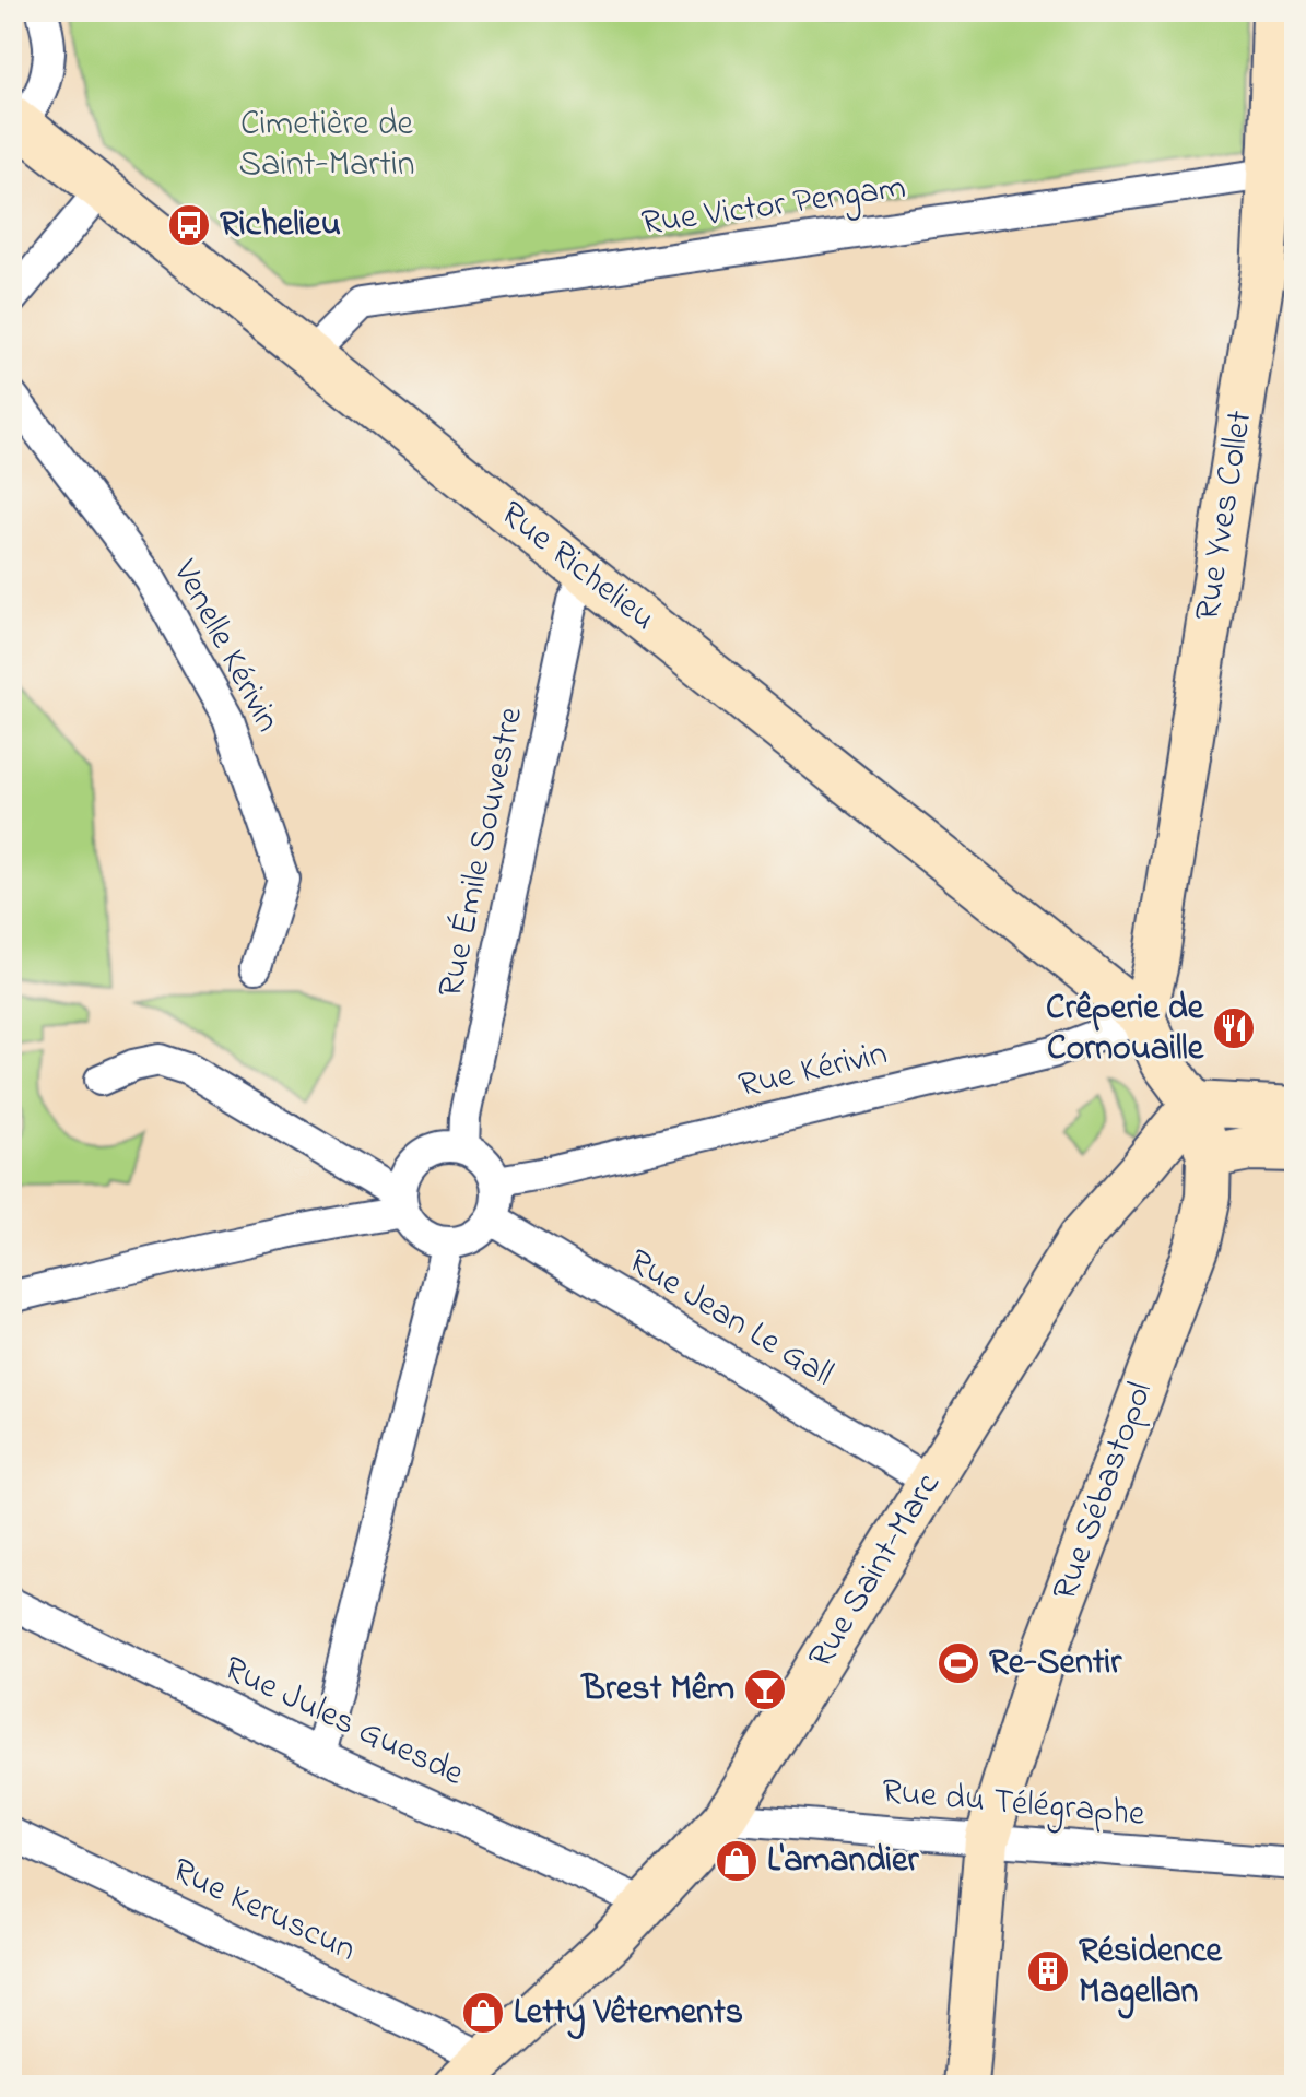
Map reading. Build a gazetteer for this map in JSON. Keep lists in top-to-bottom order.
{
  "streets": {
    "street": [
      "Rue Victor Pengam",
      "Rue Yves Collet",
      "Rue Richelieu",
      "Venelle Kérivin",
      "Rue Émile Souvestre",
      "Rue Kérivin",
      "Rue Jean Le Gall",
      "Rue Sébastopol",
      "Rue Saint-Marc",
      "Rue Jules Guesde",
      "Rue du Télégraphe",
      "Rue Keruscun"
    ]
  },
  "crossings": [
    ["Rue Victor Pengam", "Rue Yves Collet"],
    ["Rue Victor Pengam", "Rue Richelieu"],
    ["Rue Yves Collet", "Rue Richelieu"],
    ["Rue Yves Collet", "Rue Kérivin"],
    ["Rue Yves Collet", "Rue Sébastopol"],
    ["Rue Richelieu", "Rue Émile Souvestre"],
    ["Rue Richelieu", "Rue Kérivin"],
    ["Rue Richelieu", "Rue Sébastopol"],
    ["Rue Émile Souvestre", "Rue Kérivin"],
    ["Rue Émile Souvestre", "Rue Jean Le Gall"],
    ["Rue Kérivin", "Rue Jean Le Gall"],
    ["Rue Kérivin", "Rue Sébastopol"],
    ["Rue Jean Le Gall", "Rue Saint-Marc"],
    ["Rue Sébastopol", "Rue Saint-Marc"],
    ["Rue Sébastopol", "Rue du Télégraphe"],
    ["Rue Saint-Marc", "Rue Jules Guesde"],
    ["Rue Saint-Marc", "Rue du Télégraphe"],
    ["Rue Saint-Marc", "Rue Keruscun"]
  ],
  "parks": ["Cimetière de Saint-Martin"],
  "places": {
    "bus stop": ["Richelieu"],
    "restaurant": ["Crêperie de Cornouaille"],
    "sports": ["Re-Sentir"],
    "bar": ["Brest Mêm"],
    "shop": ["L'amandier", "Letty Vêtements"],
    "building": ["Résidence Magellan"]
  }
}
